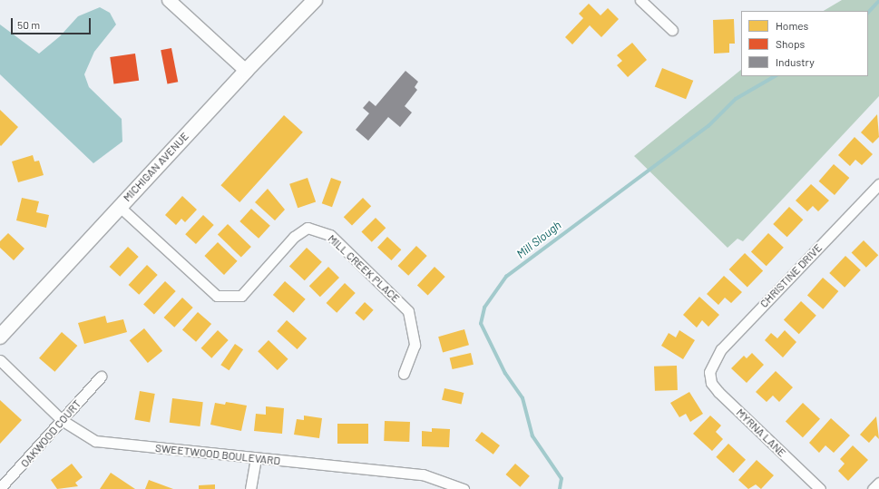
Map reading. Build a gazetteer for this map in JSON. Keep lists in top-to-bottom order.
{
  "streets": {
    "main road": ["MICHIGAN AVENUE"],
    "street": [
      "MILL CREEK PLACE",
      "CHRISTINE DRIVE",
      "MYRNA LANE",
      "OAKWOOD COURT",
      "SWEETWOOD BOULEVARD"
    ]
  },
  "crossings": [
    ["MICHIGAN AVENUE", "MILL CREEK PLACE"],
    ["CHRISTINE DRIVE", "MYRNA LANE"],
    ["OAKWOOD COURT", "SWEETWOOD BOULEVARD"]
  ],
  "water": ["Mill Slough"],
  "legend": ["Homes", "Shops", "Industry"],
  "scale_bar": "50 m"
}
